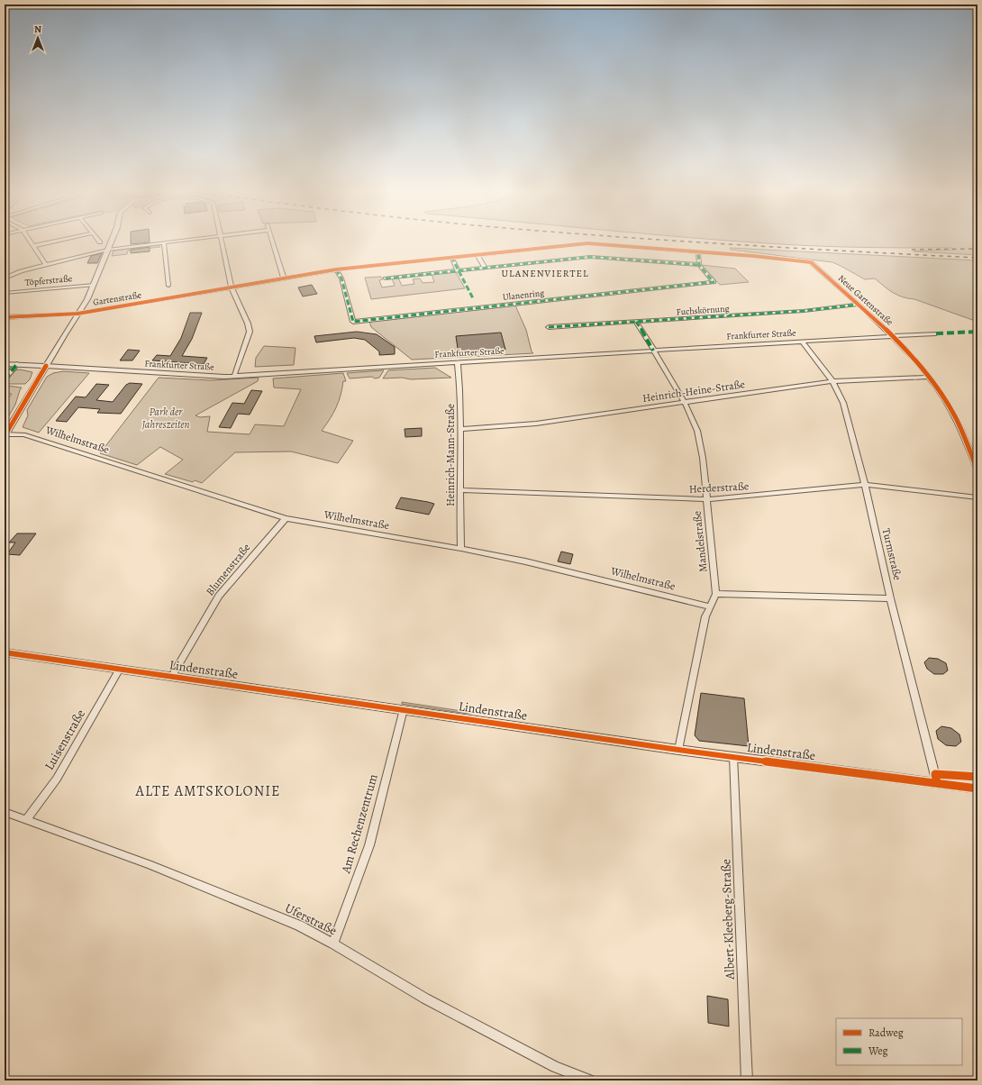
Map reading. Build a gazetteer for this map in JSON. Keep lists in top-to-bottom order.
{
  "streets": {
    "street": [
      "Töpferstraße",
      "Ulanenring",
      "Gartenstraße",
      "Neue Gartenstraße",
      "Fuchskörnung",
      "Frankfurter Straße",
      "Heinrich-Heine-Straße",
      "Wilhelmstraße",
      "Heinrich-Mann-Straße",
      "Herderstraße",
      "Mandelstraße",
      "Turmstraße",
      "Blumenstraße",
      "Lindenstraße",
      "Luisenstraße",
      "Am Rechenzentrum",
      "Uferstraße",
      "Albert-Kleeberg-Straße"
    ]
  },
  "crossings": [
    ["Ulanenring", "Neue Gartenstraße"],
    ["Gartenstraße", "Neue Gartenstraße"],
    ["Neue Gartenstraße", "Fuchskörnung"],
    ["Neue Gartenstraße", "Frankfurter Straße"],
    ["Neue Gartenstraße", "Heinrich-Heine-Straße"],
    ["Fuchskörnung", "Mandelstraße"],
    ["Frankfurter Straße", "Heinrich-Mann-Straße"],
    ["Frankfurter Straße", "Mandelstraße"],
    ["Frankfurter Straße", "Turmstraße"],
    ["Heinrich-Heine-Straße", "Heinrich-Mann-Straße"],
    ["Heinrich-Heine-Straße", "Mandelstraße"],
    ["Heinrich-Heine-Straße", "Turmstraße"],
    ["Wilhelmstraße", "Heinrich-Mann-Straße"],
    ["Wilhelmstraße", "Blumenstraße"],
    ["Heinrich-Mann-Straße", "Herderstraße"],
    ["Herderstraße", "Mandelstraße"],
    ["Herderstraße", "Turmstraße"],
    ["Turmstraße", "Lindenstraße"],
    ["Blumenstraße", "Lindenstraße"],
    ["Lindenstraße", "Luisenstraße"],
    ["Lindenstraße", "Am Rechenzentrum"],
    ["Lindenstraße", "Albert-Kleeberg-Straße"],
    ["Luisenstraße", "Uferstraße"],
    ["Am Rechenzentrum", "Uferstraße"]
  ],
  "districts": ["ULANENVIERTEL", "ALTE AMTSKOLONIE"],
  "parks": ["Park der Jahreszeiten"],
  "legend": ["Radweg", "Weg"],
  "north": "top"
}
